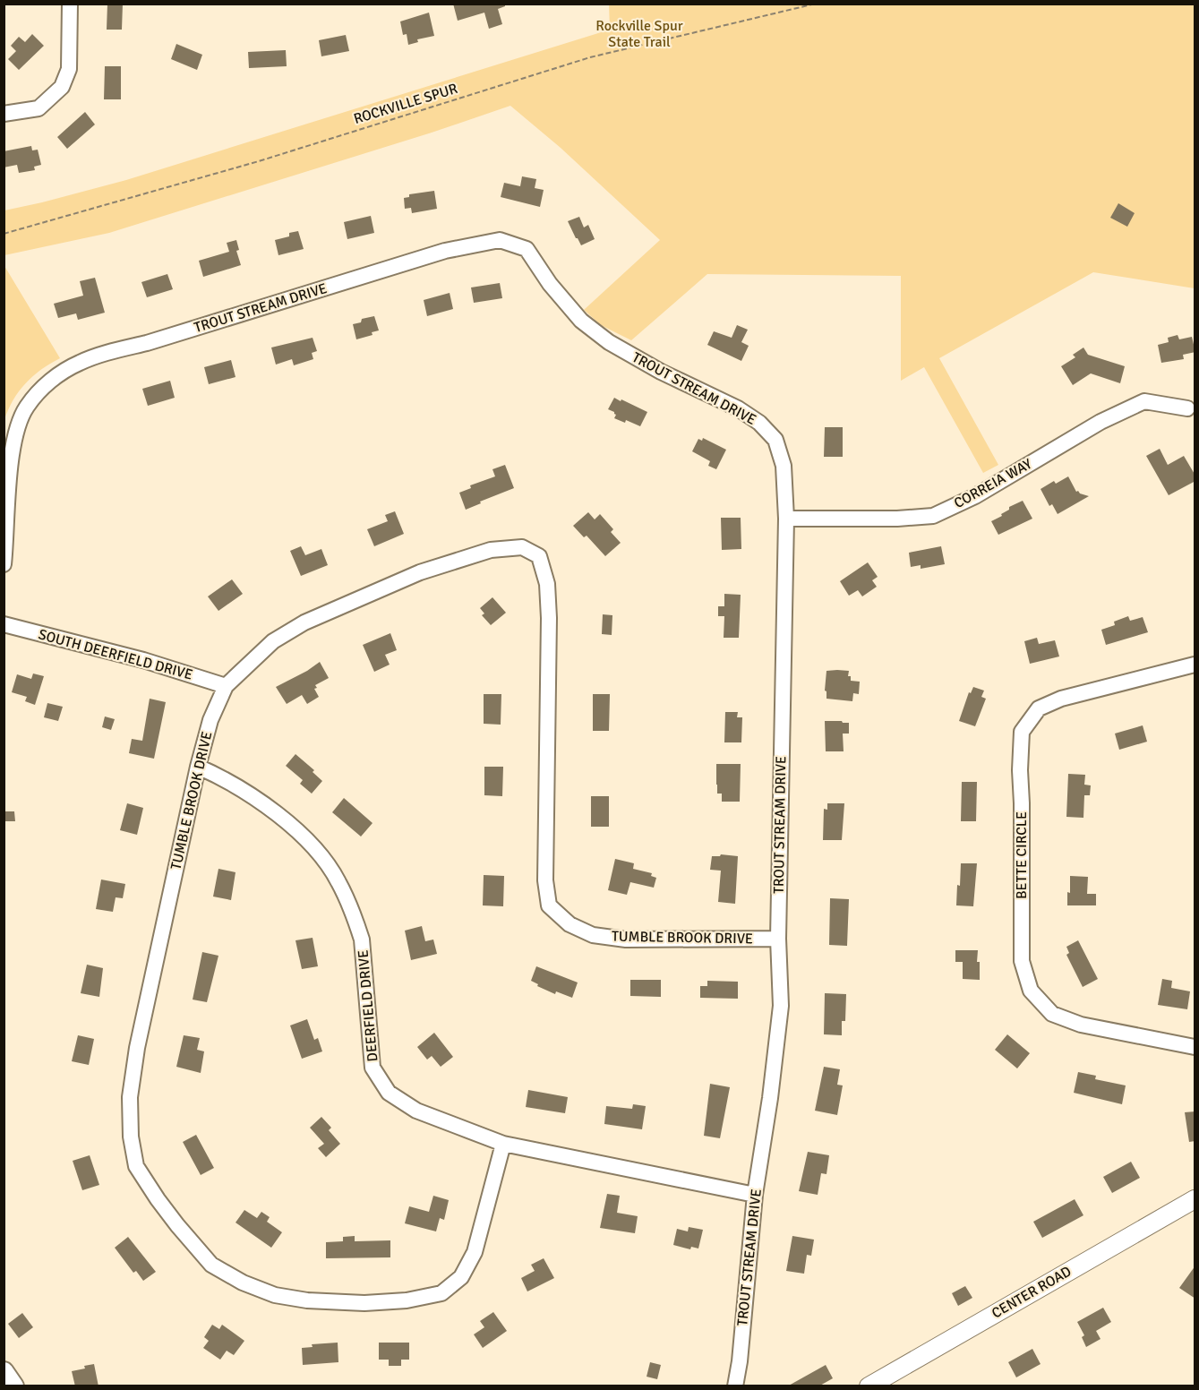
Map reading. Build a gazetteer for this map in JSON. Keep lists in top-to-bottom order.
{
  "streets": {
    "street": [
      "TROUT STREAM DRIVE",
      "CORREIA WAY",
      "SOUTH DEERFIELD DRIVE",
      "TUMBLE BROOK DRIVE",
      "BETTE CIRCLE",
      "DEERFIELD DRIVE",
      "CENTER ROAD"
    ],
    "path": ["ROCKVILLE SPUR"]
  },
  "crossings": [
    ["TROUT STREAM DRIVE", "CORREIA WAY"],
    ["TROUT STREAM DRIVE", "TUMBLE BROOK DRIVE"],
    ["TROUT STREAM DRIVE", "DEERFIELD DRIVE"],
    ["SOUTH DEERFIELD DRIVE", "TUMBLE BROOK DRIVE"],
    ["TUMBLE BROOK DRIVE", "DEERFIELD DRIVE"]
  ],
  "parks": ["Rockville Spur State Trail"]
}
